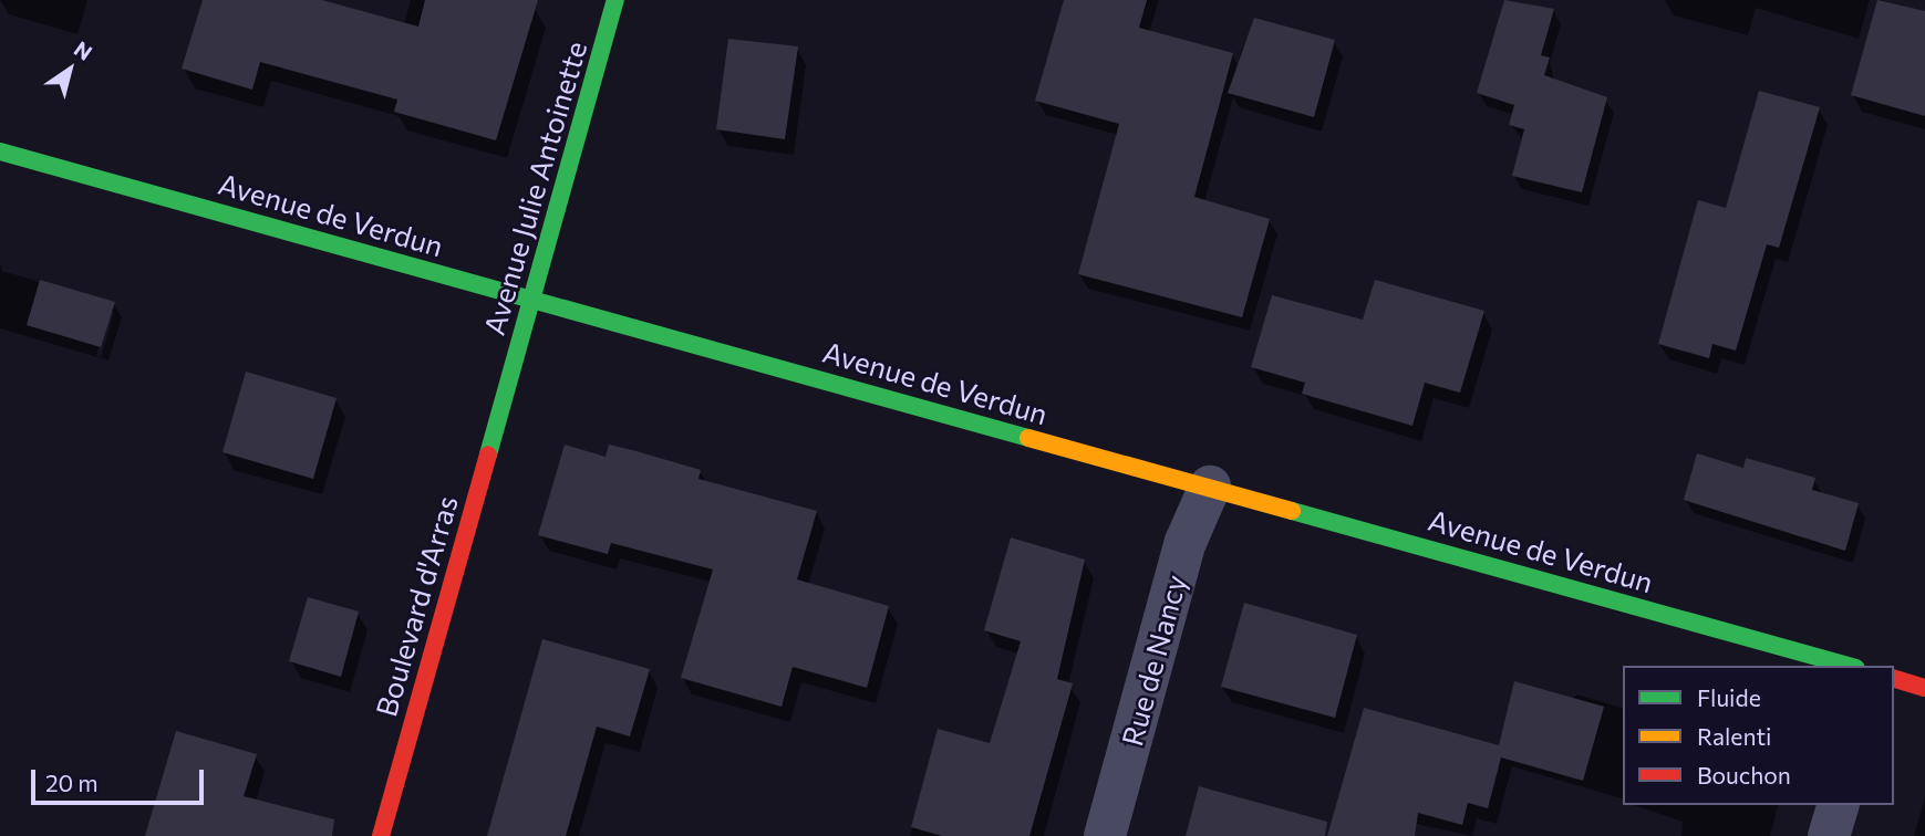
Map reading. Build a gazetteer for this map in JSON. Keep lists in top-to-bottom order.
{
  "streets": {
    "street": [
      "Avenue Julie Antoinette",
      "Avenue de Verdun",
      "Boulevard d'Arras",
      "Rue de Nancy"
    ]
  },
  "crossings": [
    ["Avenue Julie Antoinette", "Avenue de Verdun"],
    ["Avenue Julie Antoinette", "Boulevard d'Arras"],
    ["Avenue de Verdun", "Rue de Nancy"]
  ],
  "legend": ["Fluide", "Ralenti", "Bouchon"],
  "scale_bar": "20 m",
  "north": "top right"
}
